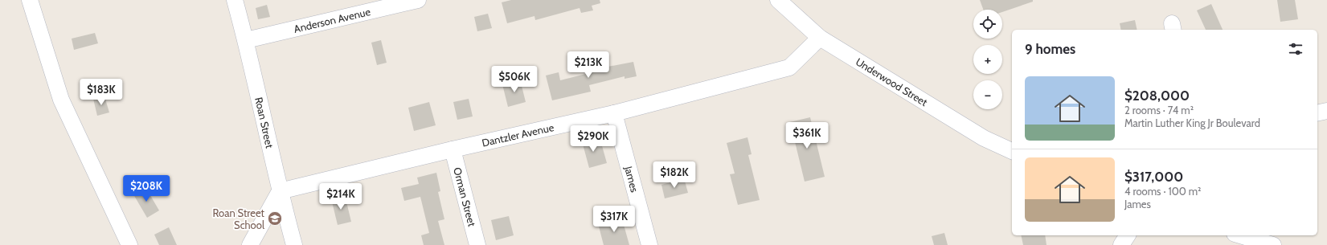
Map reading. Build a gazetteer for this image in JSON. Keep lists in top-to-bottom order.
{
  "streets": {
    "street": [
      "Anderson Avenue",
      "Underwood Street",
      "Roan Street",
      "Dantzler Avenue",
      "James",
      "Orman Street"
    ]
  },
  "crossings": [
    ["Anderson Avenue", "Roan Street"],
    ["Underwood Street", "Dantzler Avenue"],
    ["Roan Street", "Dantzler Avenue"],
    ["Dantzler Avenue", "James"],
    ["Dantzler Avenue", "Orman Street"]
  ],
  "places": {
    "school or university": ["Roan Street School"]
  },
  "page": {
    "map_buttons": ["+", "−"],
    "heading": "9 homes",
    "price": [
      "$213K",
      "$506K",
      "$183K",
      "$361K",
      "$290K",
      "$182K",
      "$208K",
      "$214K",
      "$317K"
    ],
    "list": [
      {
        "name": "$208,000",
        "note": "2 rooms · 74 m² · Martin Luther King Jr Boulevard"
      },
      {
        "name": "$317,000",
        "note": "4 rooms · 100 m² · James"
      }
    ]
  }
}
